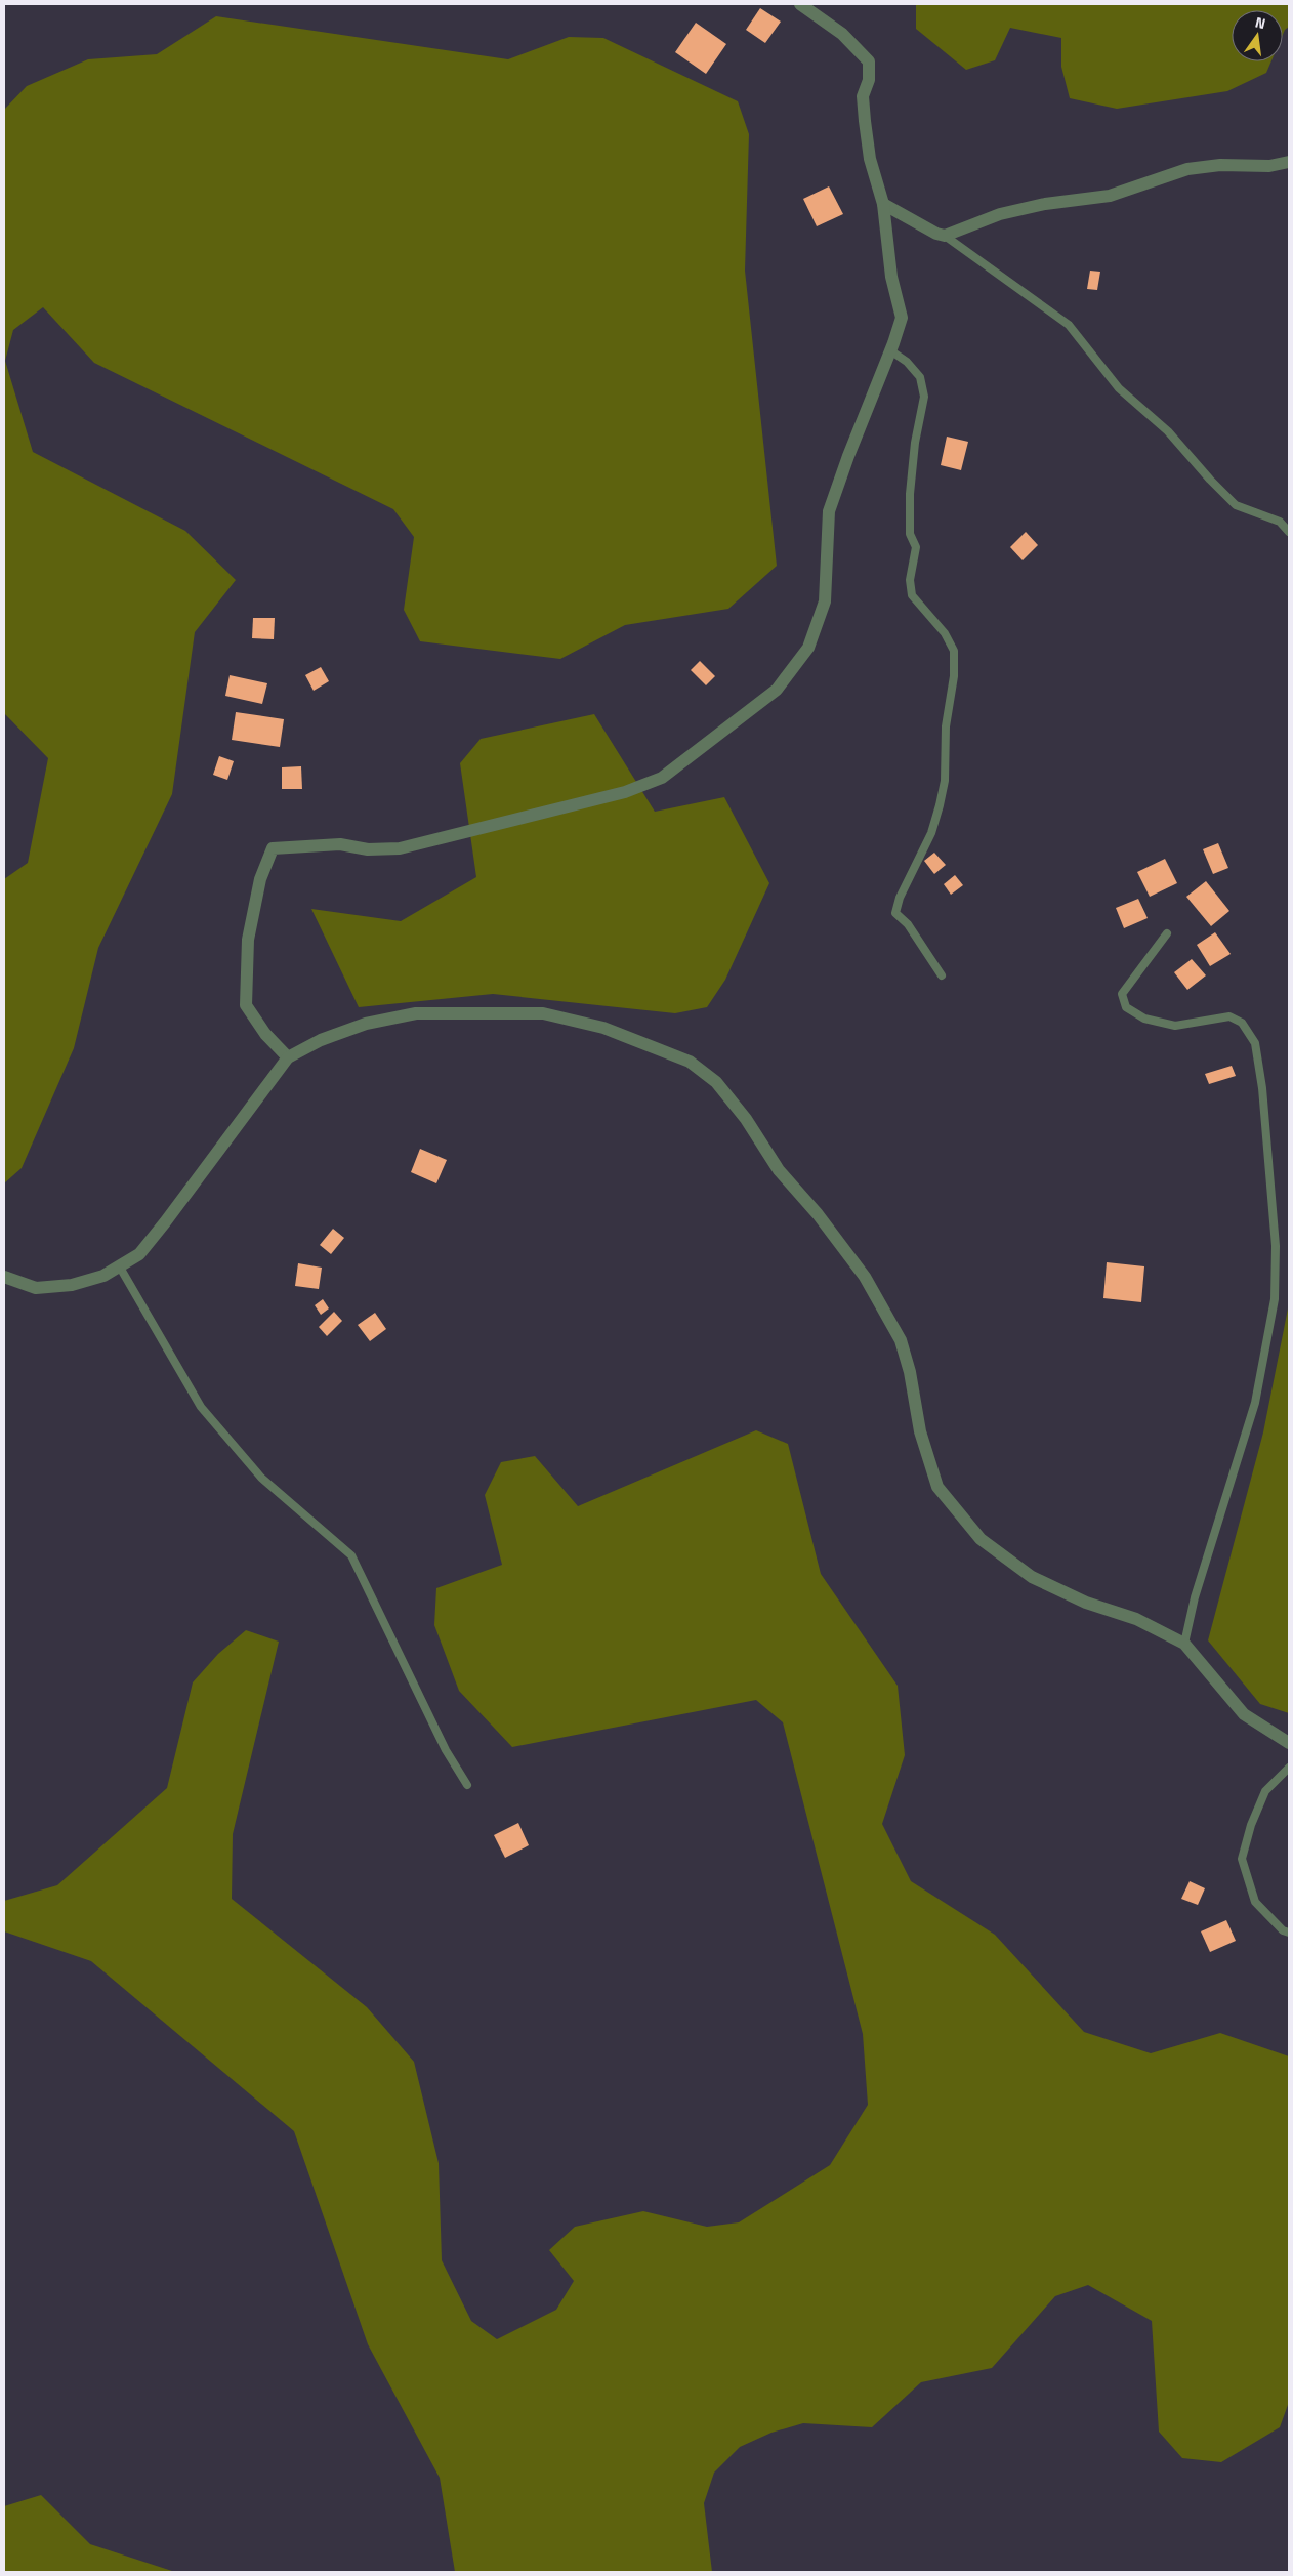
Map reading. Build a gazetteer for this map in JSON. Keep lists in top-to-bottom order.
{
  "north": "top"
}
